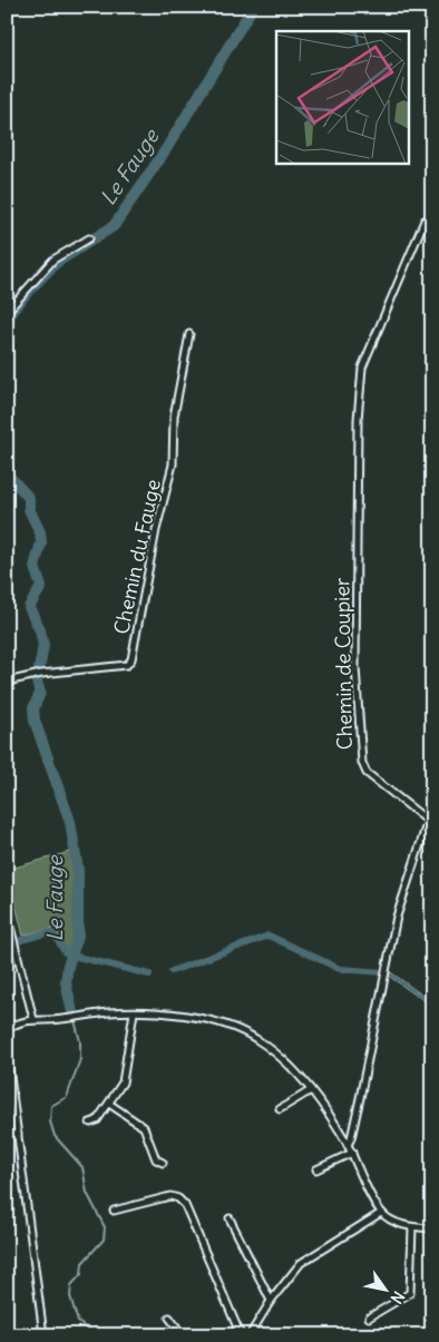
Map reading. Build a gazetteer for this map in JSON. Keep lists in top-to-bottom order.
{
  "streets": {
    "street": ["Chemin du Fauge", "Chemin de Coupier"]
  },
  "water": ["Le Fauge"],
  "north": "bottom right"
}
